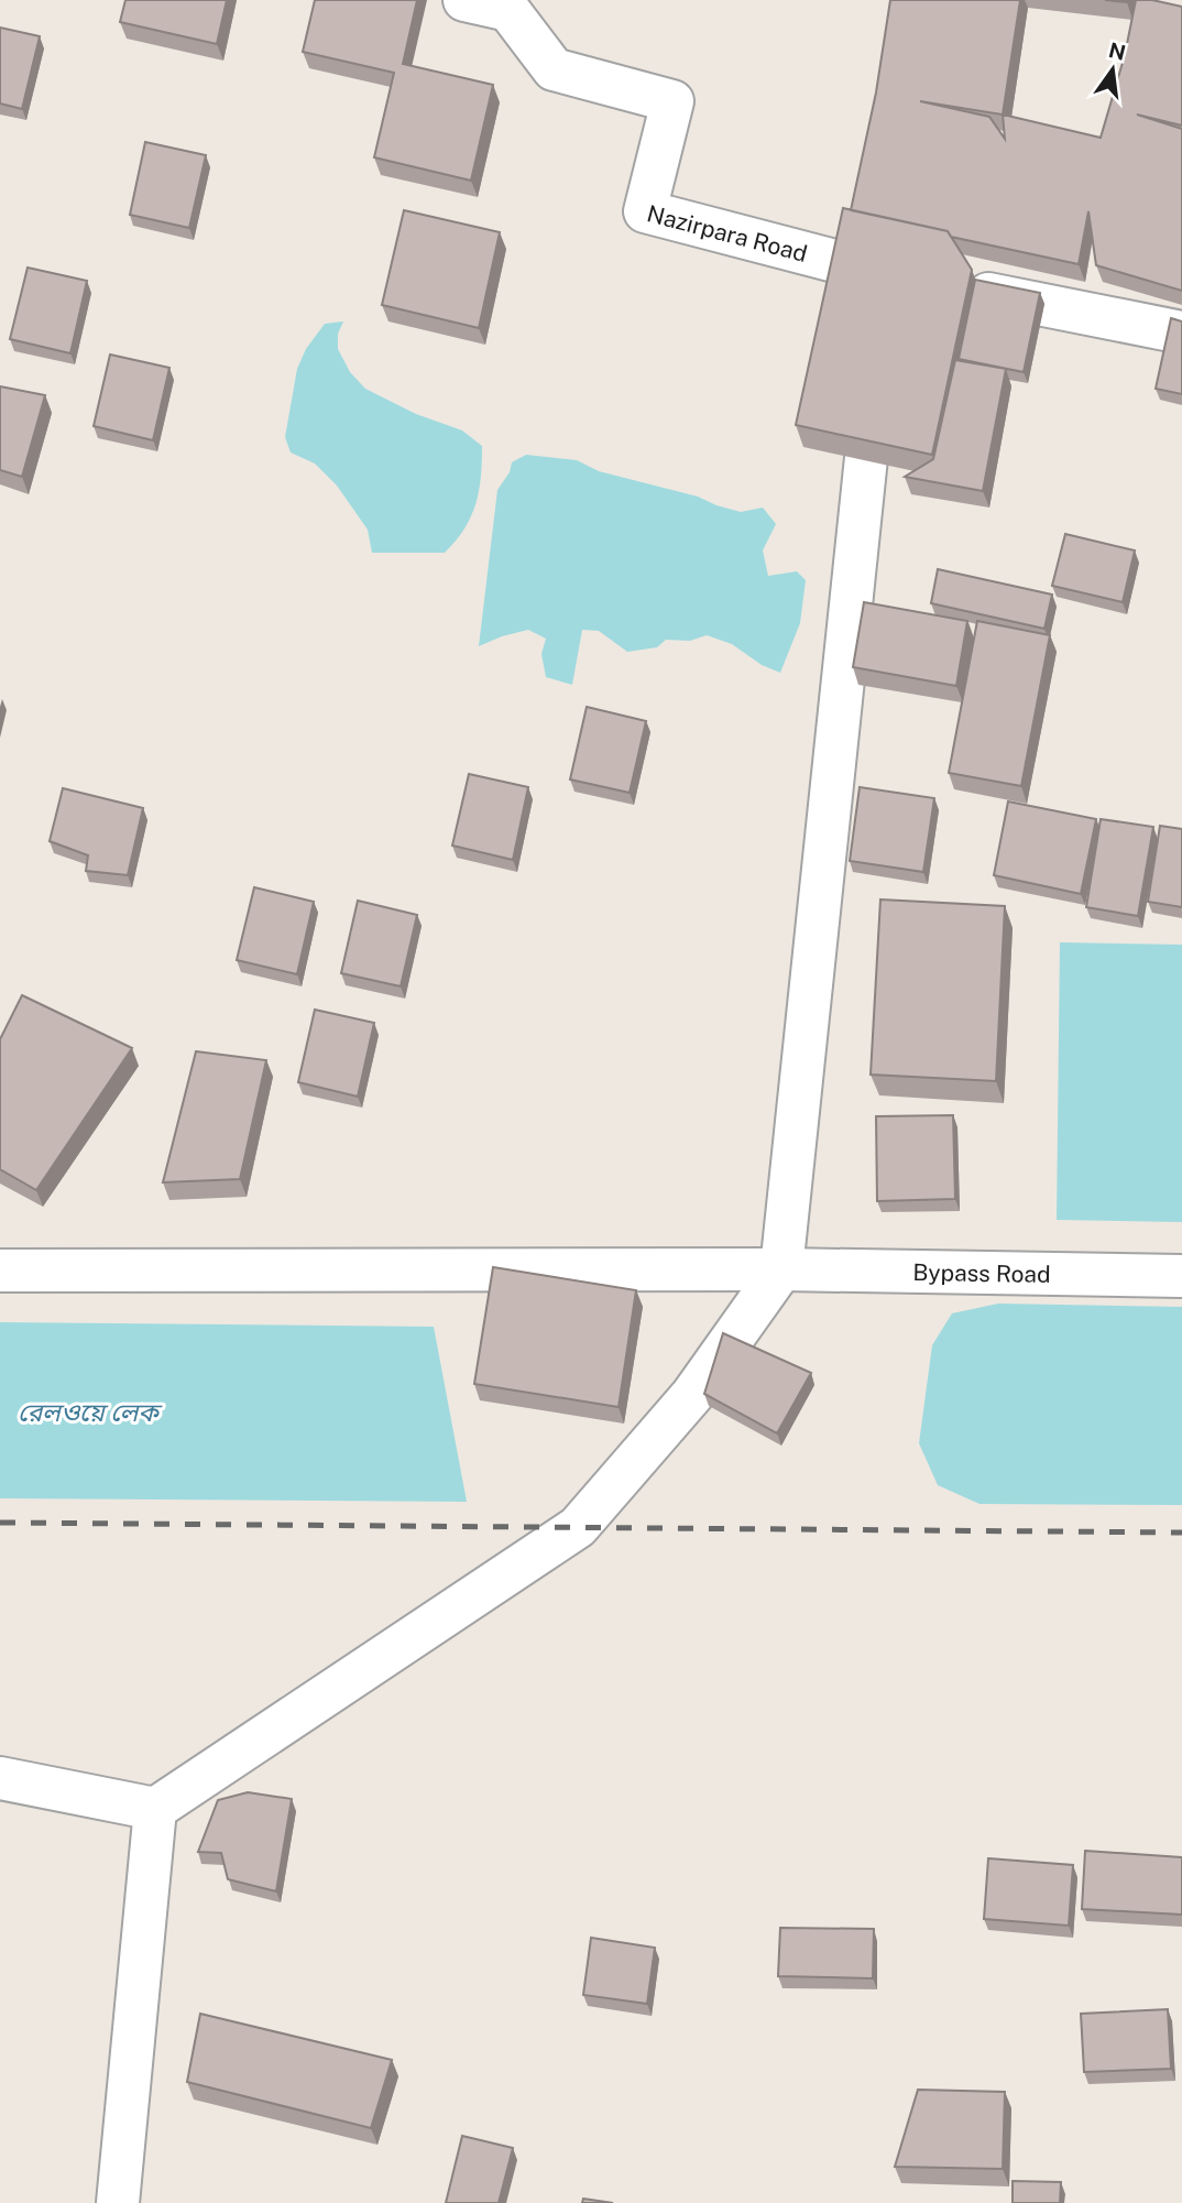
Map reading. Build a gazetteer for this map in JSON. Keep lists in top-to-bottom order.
{
  "streets": {
    "street": ["Nazirpara Road", "Bypass Road"]
  },
  "water": ["রেলওয়ে লেক"],
  "north": "top"
}
